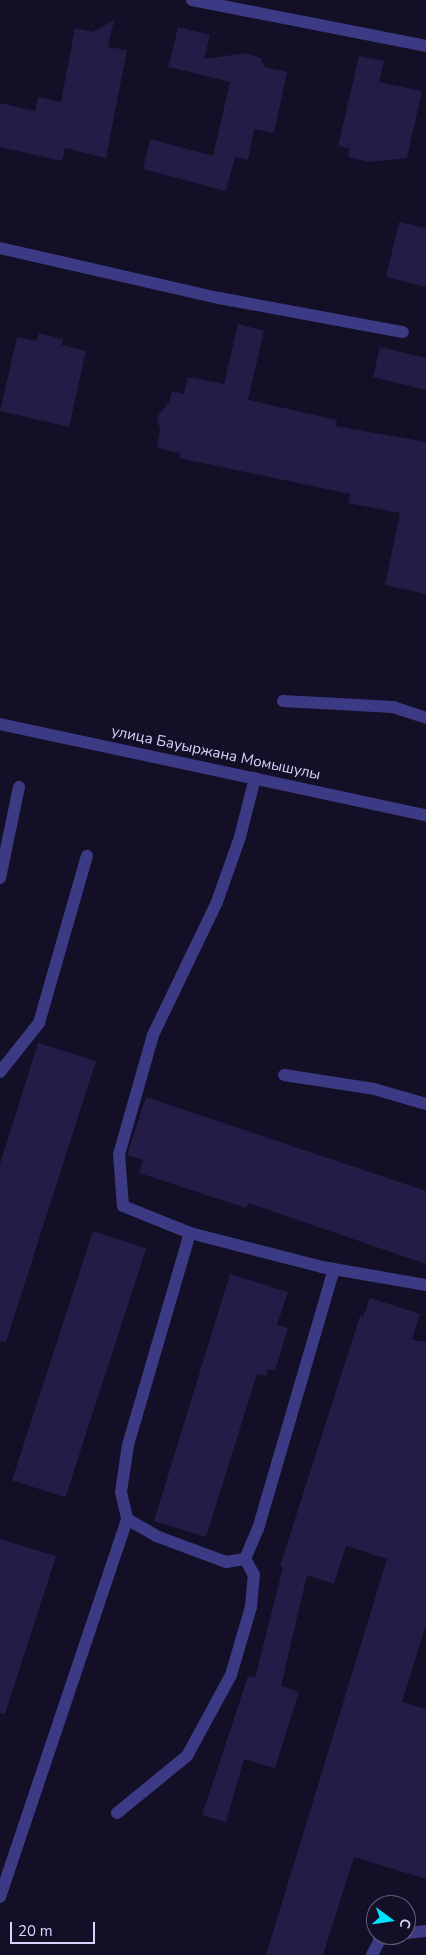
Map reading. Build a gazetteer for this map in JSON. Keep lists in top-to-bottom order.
{
  "streets": {
    "street": ["улица Бауыржана Момышулы"]
  },
  "scale_bar": "20 m",
  "north": "right"
}
